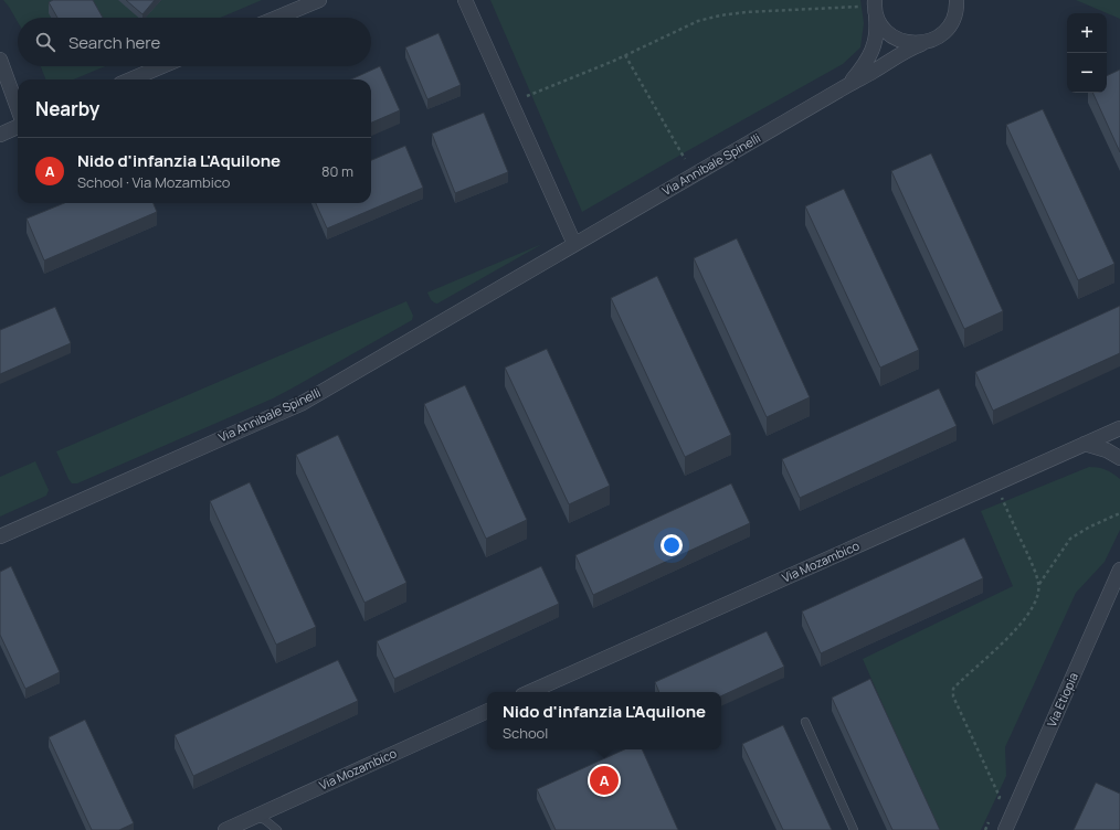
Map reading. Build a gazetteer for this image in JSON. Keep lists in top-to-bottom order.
{
  "streets": {
    "street": ["Via Annibale Spinelli", "Via Mozambico", "Via Etiopia"]
  },
  "page": {
    "map_buttons": ["+", "−"],
    "search": "Search here",
    "heading": "Nearby",
    "list": [
      {
        "mark": "A",
        "name": "Nido d'infanzia L'Aquilone",
        "note": "School · Via Mozambico",
        "value": "80 m"
      }
    ],
    "popup": ["Nido d'infanzia L'Aquilone", "School"],
    "pins": "A"
  }
}
